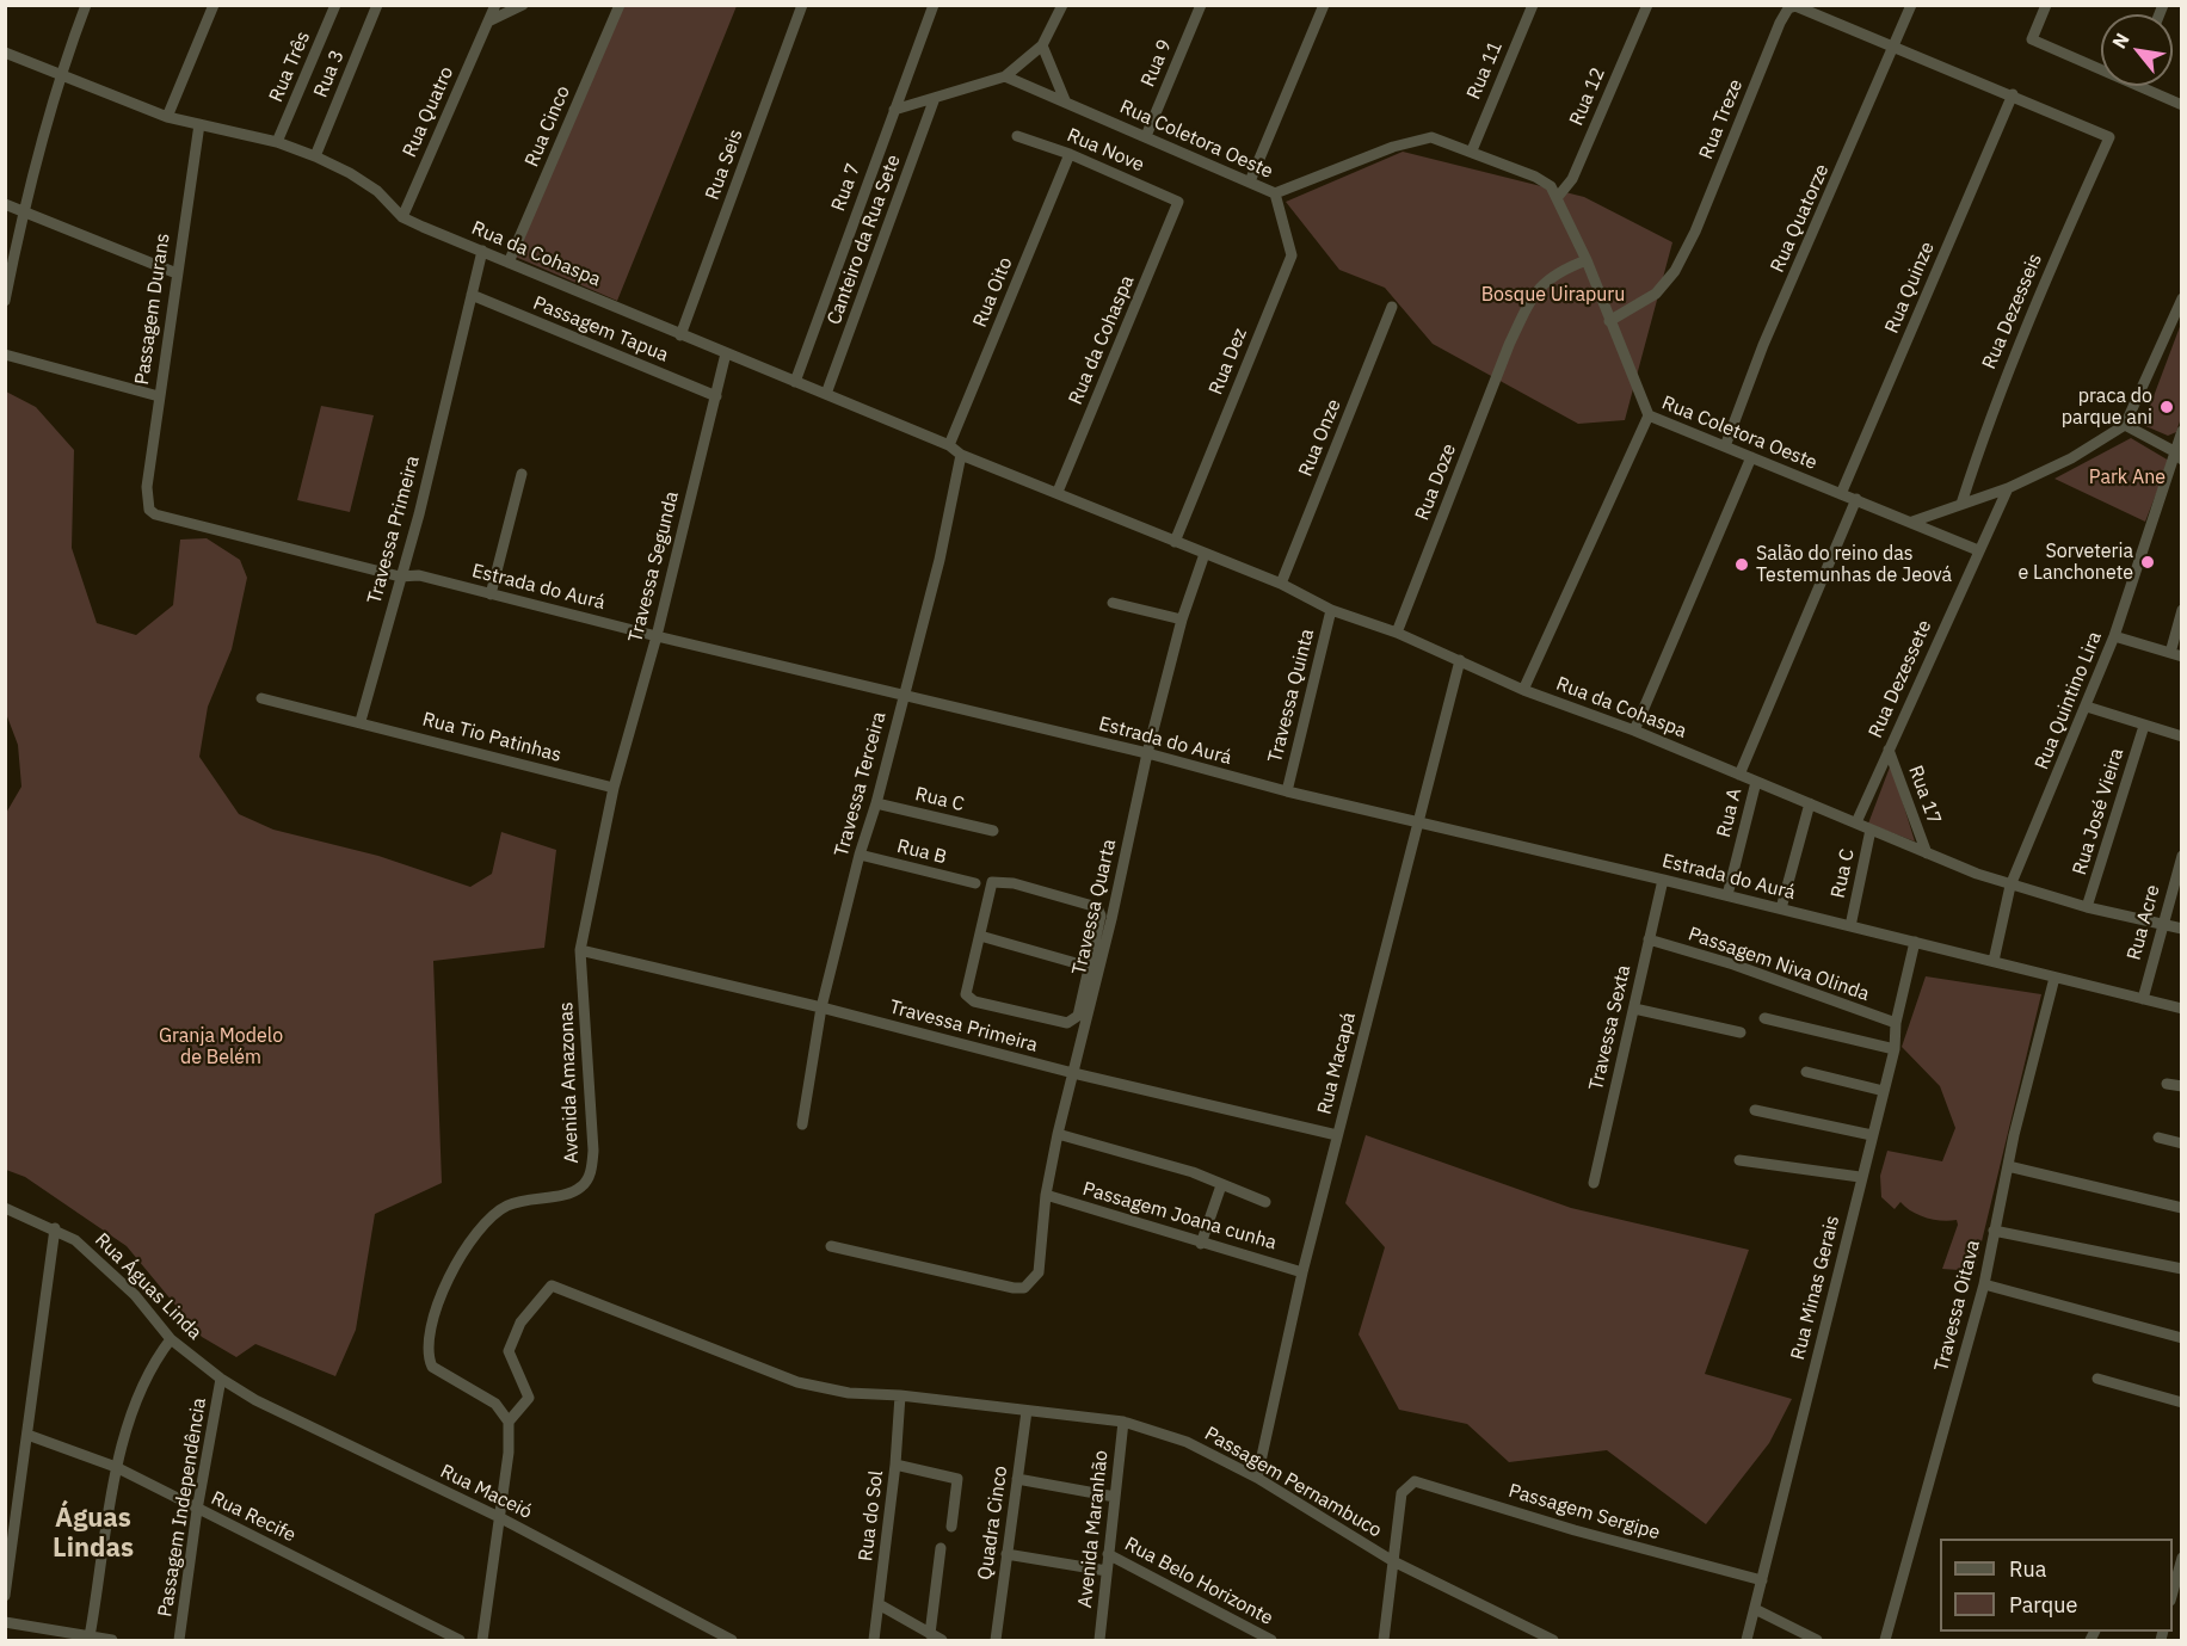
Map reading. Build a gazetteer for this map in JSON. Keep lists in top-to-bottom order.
{
  "streets": {
    "street": [
      "Rua 9",
      "Rua Três",
      "Rua 11",
      "Rua 3",
      "Rua 12",
      "Rua Quatro",
      "Rua Treze",
      "Rua Cinco",
      "Rua Coletora Oeste",
      "Rua Nove",
      "Rua Seis",
      "Rua 7",
      "Rua Quatorze",
      "Canteiro da Rua Sete",
      "Rua da Cohaspa",
      "Rua Quinze",
      "Rua Oito",
      "Passagem Durans",
      "Rua Dezesseis",
      "Passagem Tapua",
      "Rua Dez",
      "Rua Onze",
      "Rua Doze",
      "Travessa Primeira",
      "Travessa Segunda",
      "Estrada do Aurá",
      "Rua Dezessete",
      "Travessa Quinta",
      "Rua Quintino Lira",
      "Rua Tio Patinhas",
      "Travessa Terceira",
      "Rua 17",
      "Rua C",
      "Rua José Vieira",
      "Rua A",
      "Rua B",
      "Travessa Quarta",
      "Rua Acre",
      "Passagem Niva Olinda",
      "Travessa Sexta",
      "Rua Macapá",
      "Avenida Amazonas",
      "Passagem Joana cunha",
      "Rua Águas Linda",
      "Rua Minas Gerais",
      "Travessa Oitava",
      "Passagem Pernambuco",
      "Rua Maceió",
      "Passagem Independência",
      "Passagem Sergipe",
      "Rua do Sol",
      "Rua Recife",
      "Quadra Cinco",
      "Avenida Maranhão",
      "Rua Belo Horizonte"
    ]
  },
  "crossings": [
    ["Rua 9", "Rua Coletora Oeste"],
    ["Rua Três", "Rua da Cohaspa"],
    ["Rua 11", "Rua Coletora Oeste"],
    ["Rua 3", "Rua da Cohaspa"],
    ["Rua 12", "Rua Coletora Oeste"],
    ["Rua Quatro", "Rua da Cohaspa"],
    ["Rua Treze", "Rua Coletora Oeste"],
    ["Rua Treze", "Rua Quatorze"],
    ["Rua Cinco", "Rua da Cohaspa"],
    ["Rua Coletora Oeste", "Rua Quatorze"],
    ["Rua Coletora Oeste", "Rua Quinze"],
    ["Rua Coletora Oeste", "Rua Dez"],
    ["Rua Coletora Oeste", "Rua Doze"],
    ["Rua Coletora Oeste", "Rua Dezessete"],
    ["Rua Nove", "Rua da Cohaspa"],
    ["Rua Nove", "Rua Oito"],
    ["Rua Seis", "Rua da Cohaspa"],
    ["Rua 7", "Rua da Cohaspa"],
    ["Canteiro da Rua Sete", "Rua da Cohaspa"],
    ["Rua da Cohaspa", "Rua Oito"],
    ["Rua da Cohaspa", "Passagem Durans"],
    ["Rua da Cohaspa", "Rua Dez"],
    ["Rua da Cohaspa", "Rua Onze"],
    ["Rua da Cohaspa", "Rua Doze"],
    ["Rua da Cohaspa", "Travessa Primeira"],
    ["Rua da Cohaspa", "Travessa Segunda"],
    ["Rua da Cohaspa", "Rua Dezessete"],
    ["Rua da Cohaspa", "Travessa Quinta"],
    ["Rua da Cohaspa", "Rua Quintino Lira"],
    ["Rua da Cohaspa", "Travessa Terceira"],
    ["Rua da Cohaspa", "Rua 17"],
    ["Rua da Cohaspa", "Rua C"],
    ["Rua da Cohaspa", "Rua José Vieira"],
    ["Rua da Cohaspa", "Rua A"],
    ["Rua da Cohaspa", "Travessa Quarta"],
    ["Rua da Cohaspa", "Rua Acre"],
    ["Rua da Cohaspa", "Rua Macapá"],
    ["Rua Quinze", "Rua Dezesseis"],
    ["Passagem Durans", "Estrada do Aurá"],
    ["Passagem Tapua", "Travessa Primeira"],
    ["Passagem Tapua", "Travessa Segunda"],
    ["Travessa Primeira", "Travessa Segunda"],
    ["Travessa Primeira", "Estrada do Aurá"],
    ["Travessa Primeira", "Rua Tio Patinhas"],
    ["Travessa Primeira", "Travessa Terceira"],
    ["Travessa Primeira", "Travessa Quarta"],
    ["Travessa Primeira", "Rua Macapá"],
    ["Travessa Primeira", "Avenida Amazonas"],
    ["Travessa Segunda", "Estrada do Aurá"],
    ["Travessa Segunda", "Rua Tio Patinhas"],
    ["Travessa Segunda", "Avenida Amazonas"],
    ["Estrada do Aurá", "Travessa Quinta"],
    ["Estrada do Aurá", "Rua Quintino Lira"],
    ["Estrada do Aurá", "Travessa Terceira"],
    ["Estrada do Aurá", "Rua C"],
    ["Estrada do Aurá", "Rua A"],
    ["Estrada do Aurá", "Travessa Quarta"],
    ["Estrada do Aurá", "Rua Acre"],
    ["Estrada do Aurá", "Travessa Sexta"],
    ["Estrada do Aurá", "Rua Macapá"],
    ["Estrada do Aurá", "Rua Minas Gerais"],
    ["Estrada do Aurá", "Travessa Oitava"],
    ["Rua Dezessete", "Rua 17"],
    ["Travessa Terceira", "Rua C"],
    ["Travessa Terceira", "Rua B"],
    ["Travessa Quarta", "Passagem Joana cunha"],
    ["Passagem Niva Olinda", "Travessa Sexta"],
    ["Passagem Niva Olinda", "Rua Minas Gerais"],
    ["Rua Macapá", "Passagem Joana cunha"],
    ["Rua Macapá", "Passagem Pernambuco"],
    ["Avenida Amazonas", "Passagem Pernambuco"],
    ["Rua Águas Linda", "Rua Maceió"],
    ["Rua Águas Linda", "Passagem Independência"],
    ["Rua Minas Gerais", "Passagem Sergipe"],
    ["Passagem Pernambuco", "Passagem Sergipe"],
    ["Passagem Pernambuco", "Rua do Sol"],
    ["Passagem Pernambuco", "Quadra Cinco"],
    ["Passagem Pernambuco", "Avenida Maranhão"],
    ["Rua Maceió", "Passagem Independência"],
    ["Passagem Independência", "Rua Recife"],
    ["Quadra Cinco", "Rua Belo Horizonte"],
    ["Avenida Maranhão", "Rua Belo Horizonte"]
  ],
  "districts": ["Águas Lindas"],
  "parks": ["Bosque Uirapuru", "Park Ane", "Granja Modelo de Belém"],
  "places": ["praca do parque ani", "Sorveteria e Lanchonete", "Salão do reino das Testemunhas de Jeová"],
  "legend": ["Rua", "Parque"],
  "north": "top left"
}
